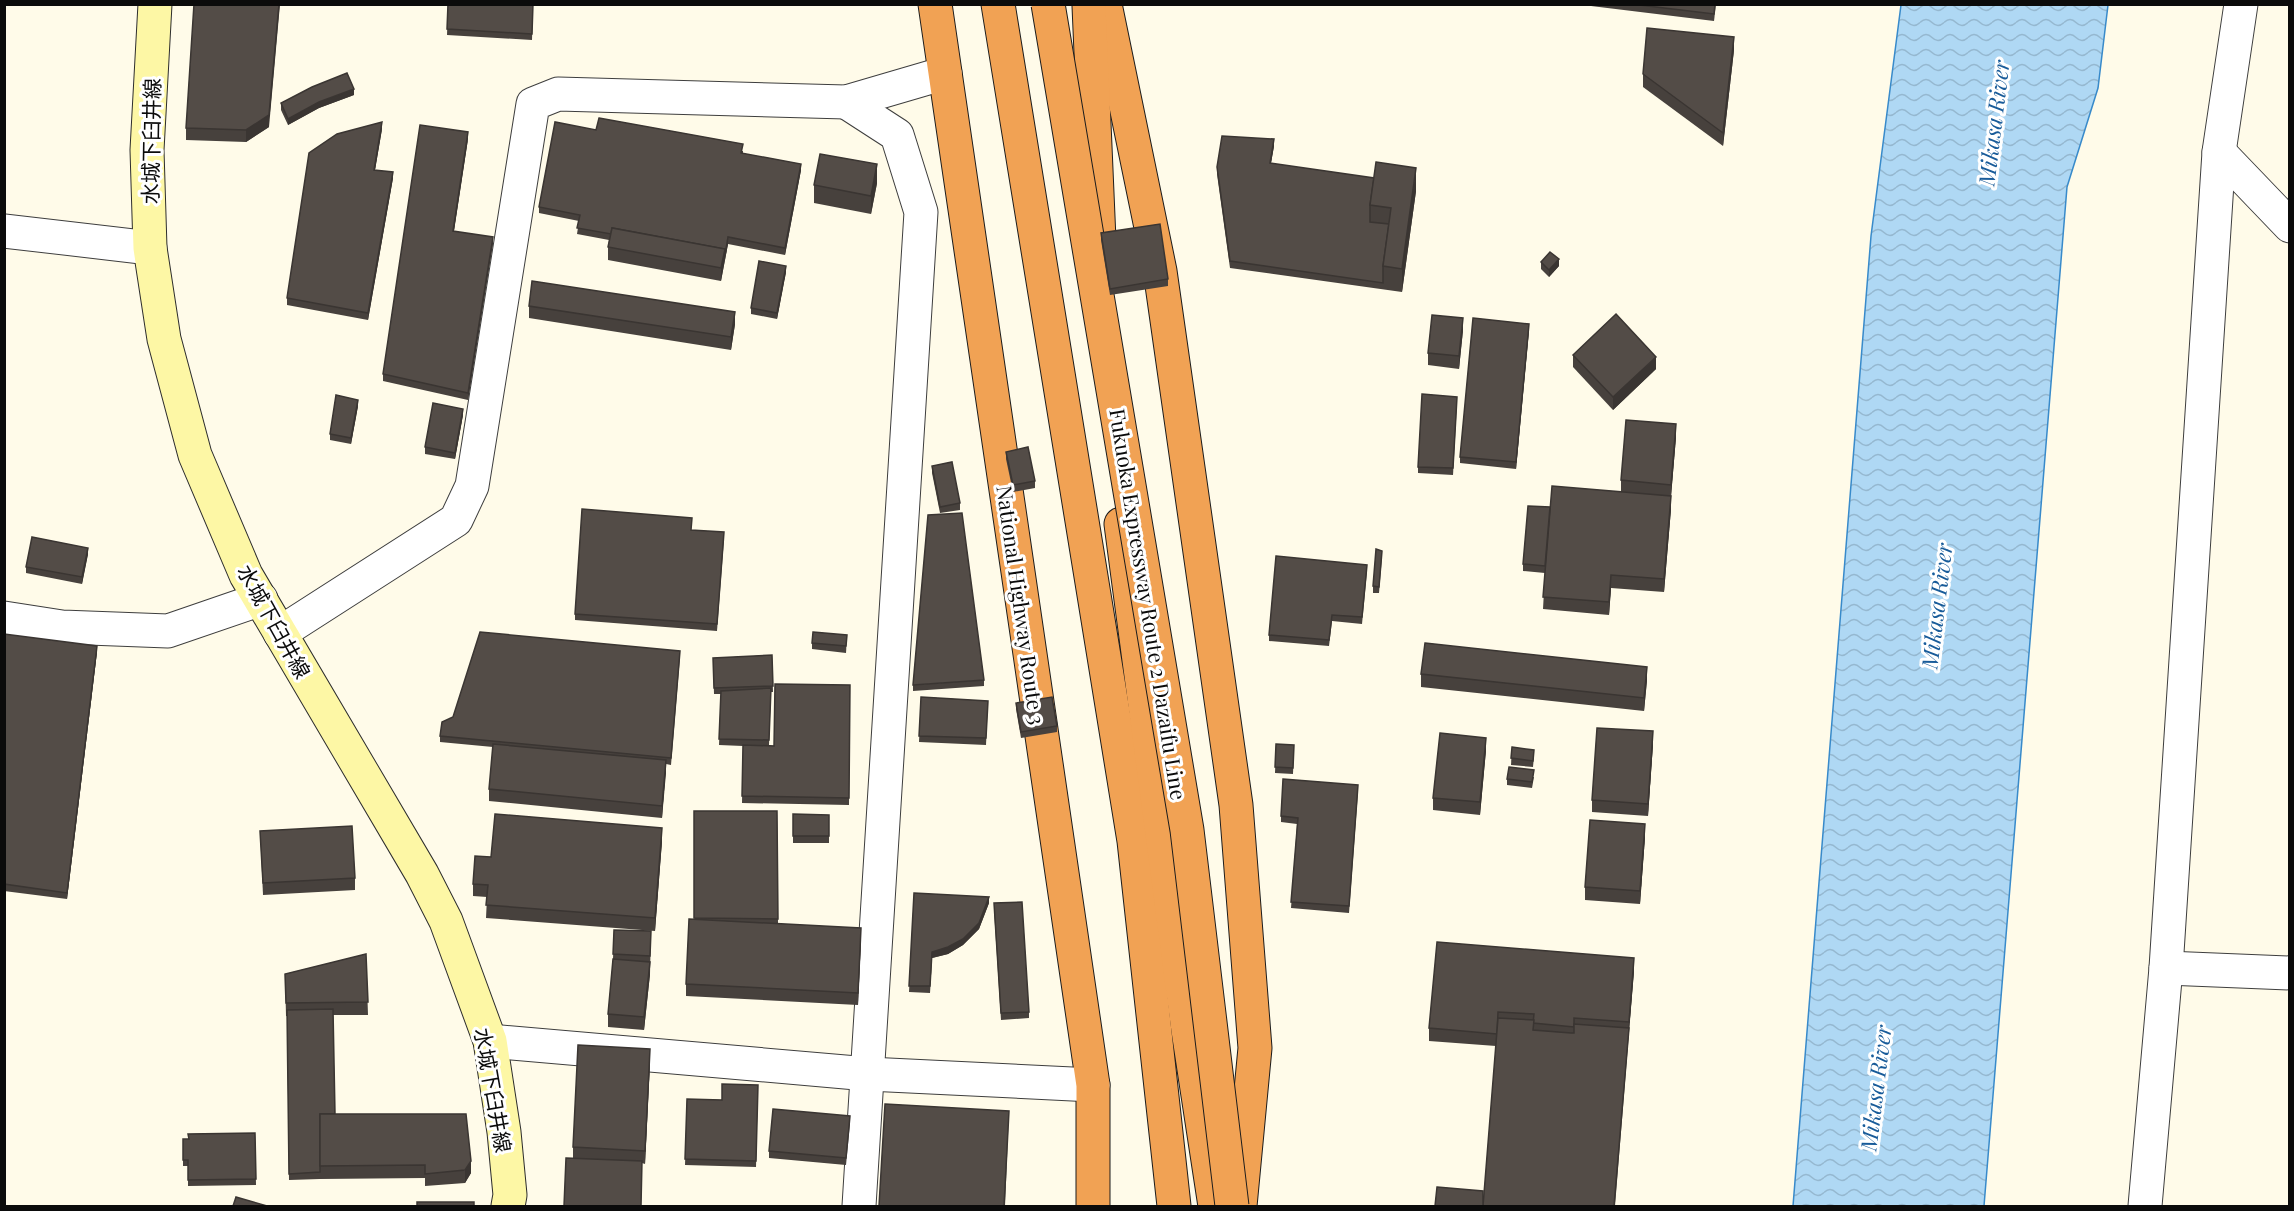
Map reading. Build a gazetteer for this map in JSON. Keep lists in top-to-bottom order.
{
  "streets": {
    "highway": ["Fukuoka Expressway Route 2 Dazaifu Line", "National Highway Route 3"],
    "main road": ["水城下臼井線"]
  },
  "water": ["Mikasa River"]
}
